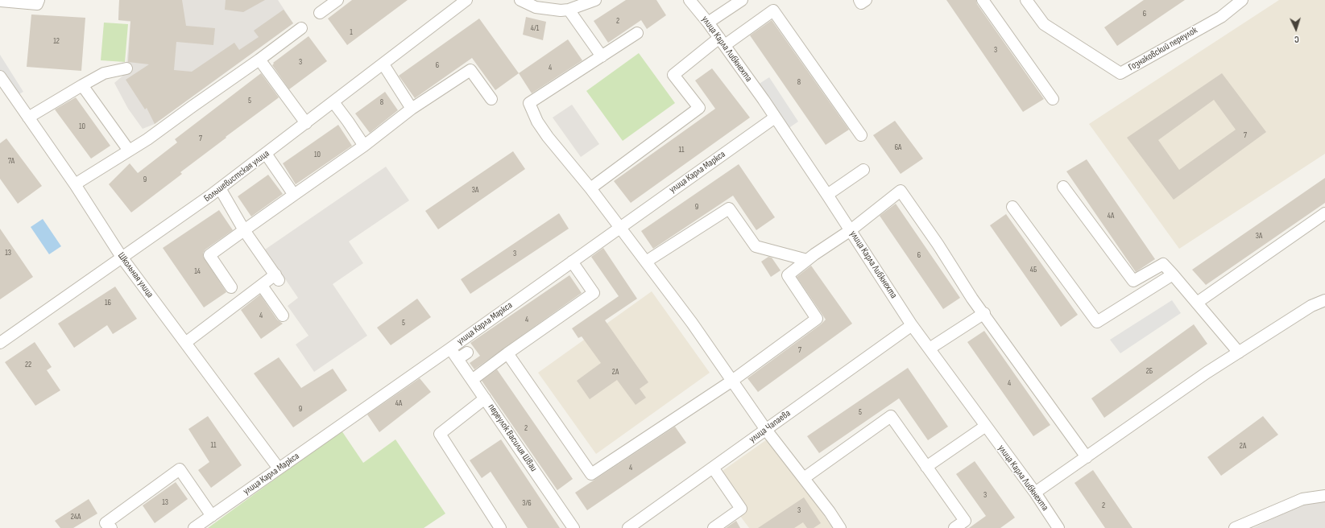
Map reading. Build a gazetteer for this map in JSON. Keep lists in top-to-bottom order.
{
  "streets": {
    "street": [
      "улица Карла Либкнехта",
      "Гознаковский переулок",
      "улица Карла Маркса",
      "Большевистская улица",
      "Школьная улица",
      "улица Чапаева",
      "переулок Василия Шваи"
    ]
  },
  "crossings": [
    ["улица Карла Либкнехта", "улица Карла Маркса"],
    ["улица Карла Либкнехта", "улица Чапаева"],
    ["улица Карла Маркса", "Школьная улица"],
    ["улица Карла Маркса", "переулок Василия Шваи"],
    ["Большевистская улица", "Школьная улица"]
  ],
  "house_numbers": [
    "6",
    "2",
    "4/1",
    "1",
    "12",
    "3",
    "3",
    "6",
    "4",
    "8",
    "5",
    "8",
    "10",
    "7",
    "7",
    "6А",
    "11",
    "10",
    "7А",
    "9",
    "3А",
    "9",
    "4А",
    "3А",
    "13",
    "3",
    "6",
    "4Б",
    "14",
    "16",
    "4",
    "4",
    "5",
    "7",
    "22",
    "2Б",
    "2А",
    "4",
    "4А",
    "9",
    "5",
    "2",
    "11",
    "2А",
    "4",
    "3",
    "13",
    "3/6",
    "2",
    "3",
    "24А"
  ],
  "north": "bottom"
}
